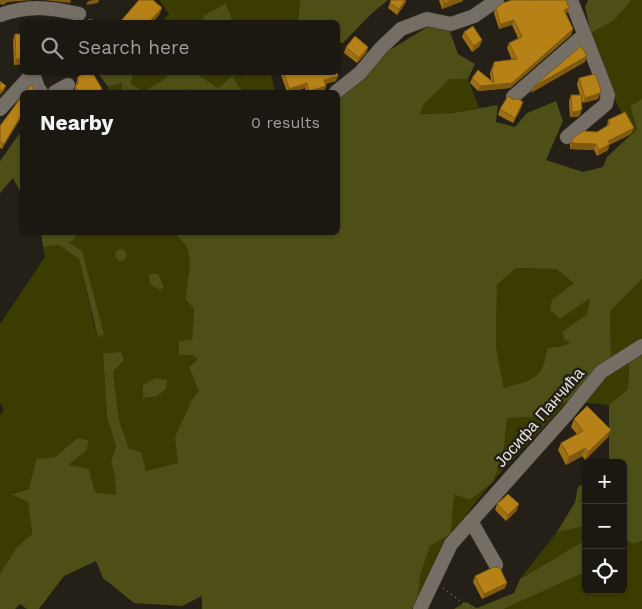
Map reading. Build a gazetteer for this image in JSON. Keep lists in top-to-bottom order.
{
  "streets": {
    "street": ["Јосифа Панчића"]
  },
  "page": {
    "search": "Search here",
    "heading": ["Nearby", "0 results"],
    "map_buttons": ["+", "−"]
  }
}
